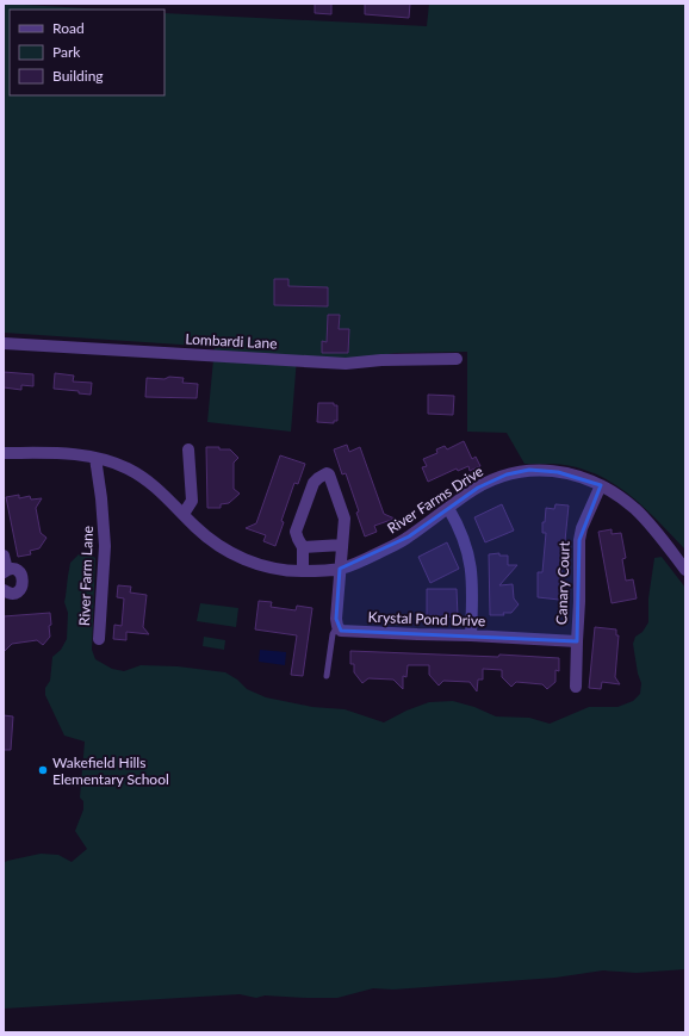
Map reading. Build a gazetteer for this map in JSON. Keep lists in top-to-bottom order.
{
  "streets": {
    "street": [
      "Lombardi Lane",
      "River Farms Drive",
      "River Farm Lane",
      "Canary Court",
      "Krystal Pond Drive"
    ]
  },
  "crossings": [
    ["River Farms Drive", "River Farm Lane"],
    ["River Farms Drive", "Canary Court"],
    ["Canary Court", "Krystal Pond Drive"]
  ],
  "places": ["Wakefield Hills Elementary School"],
  "legend": ["Road", "Park", "Building"]
}
